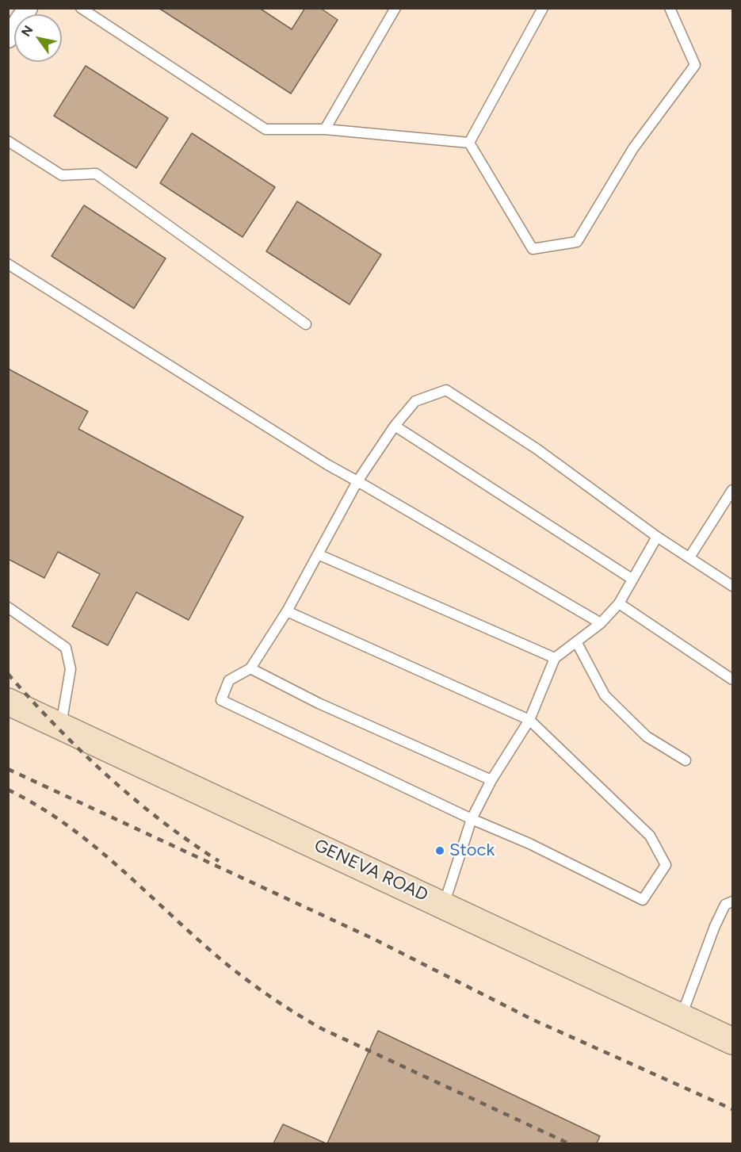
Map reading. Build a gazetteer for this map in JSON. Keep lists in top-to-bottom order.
{
  "streets": {
    "main road": ["GENEVA ROAD"]
  },
  "places": ["Stock"],
  "north": "top left"
}
